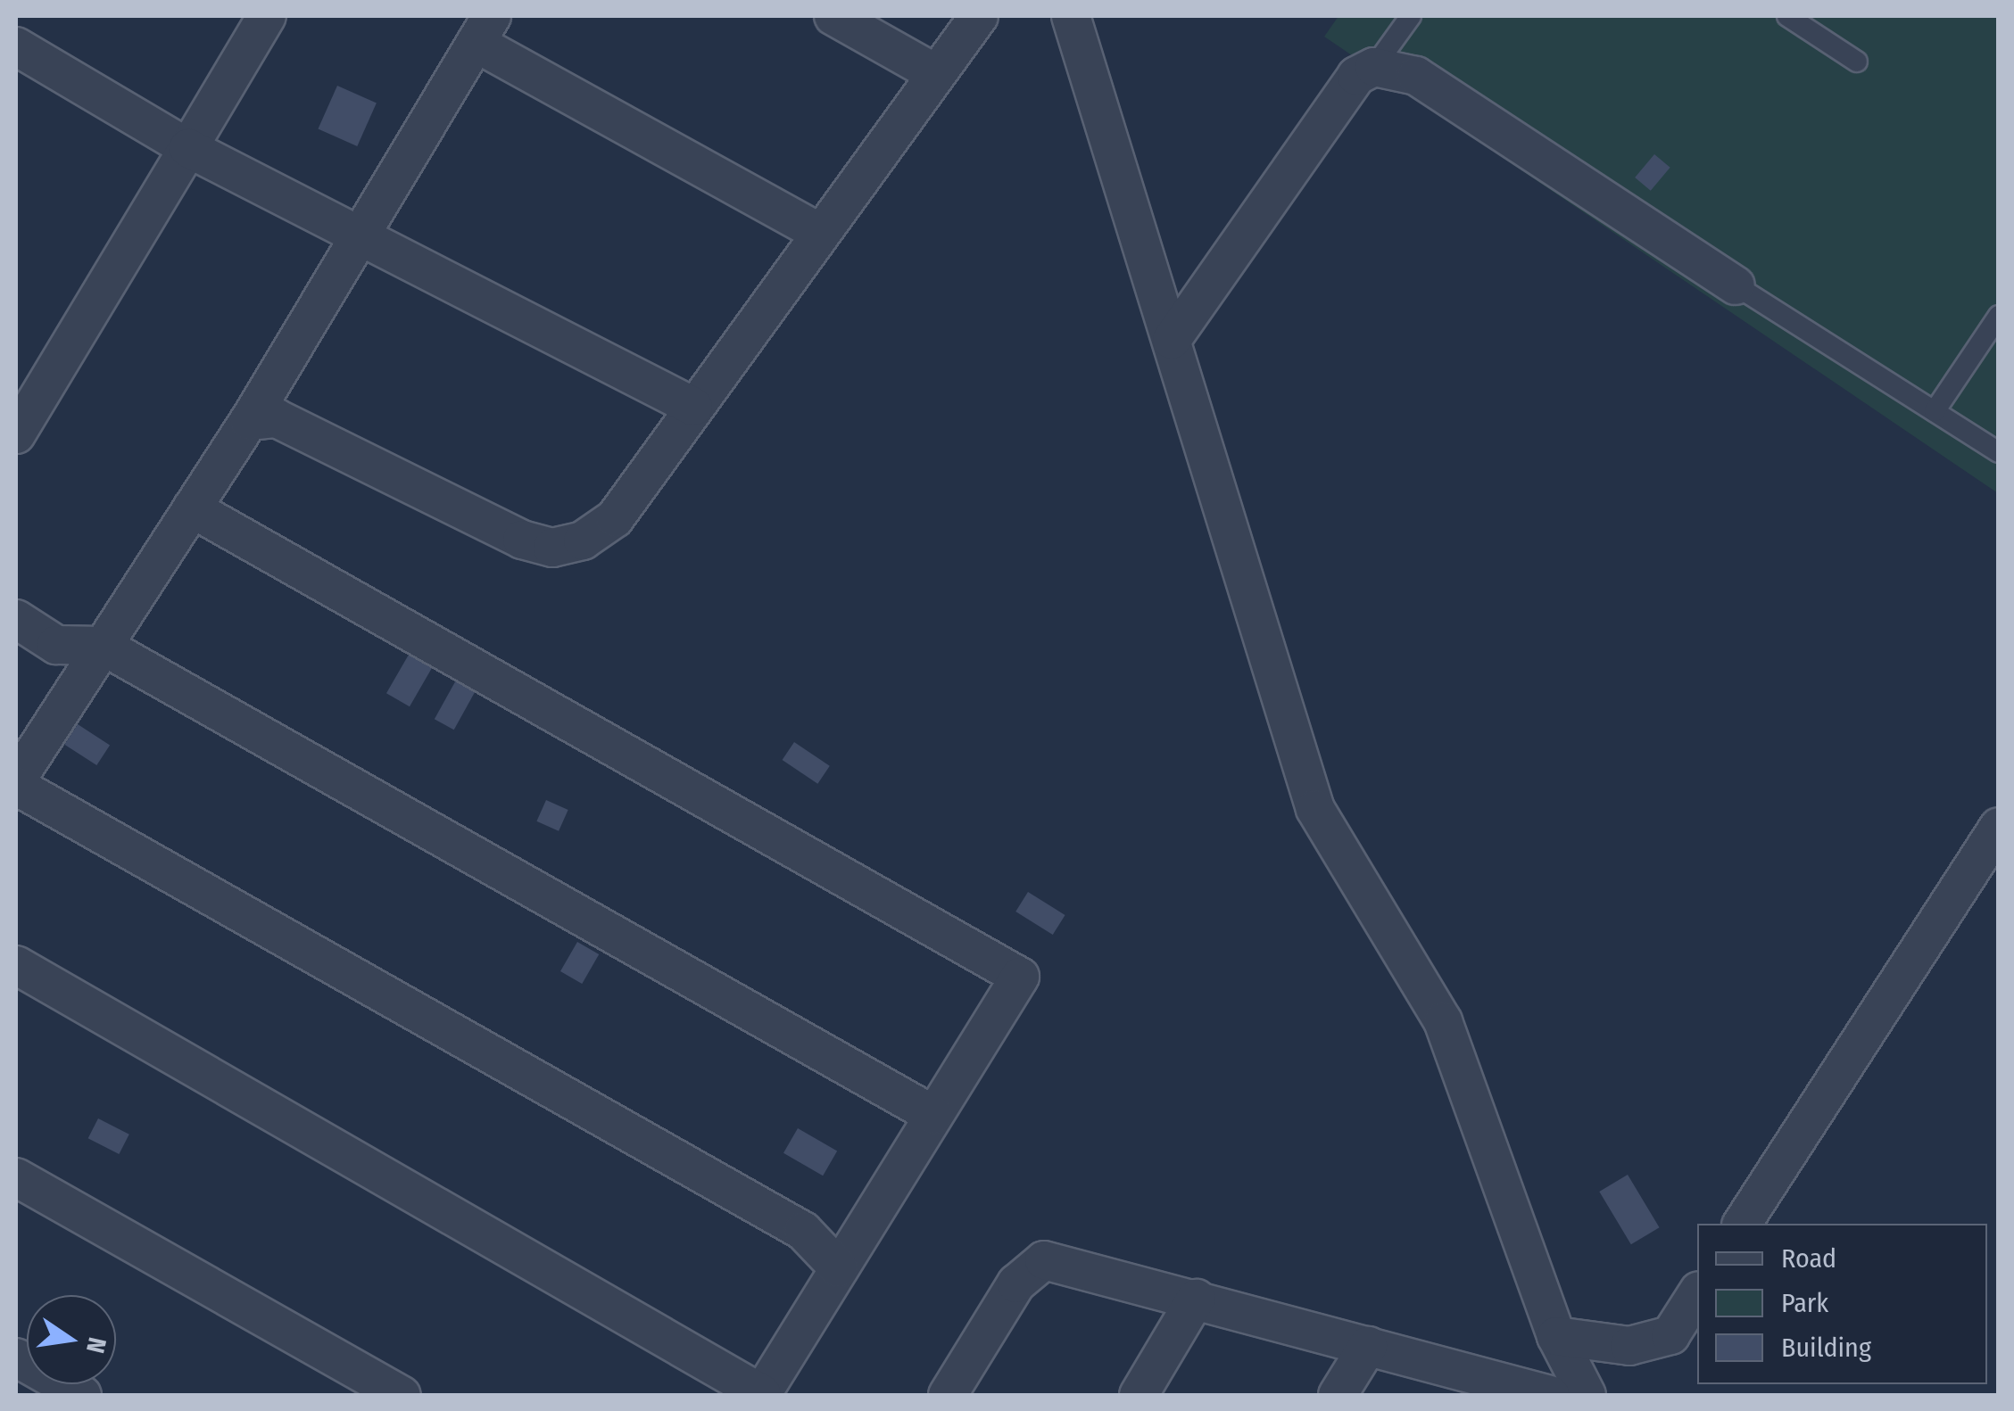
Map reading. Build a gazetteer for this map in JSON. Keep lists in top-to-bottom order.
{
  "legend": ["Road", "Park", "Building"],
  "north": "right"
}
